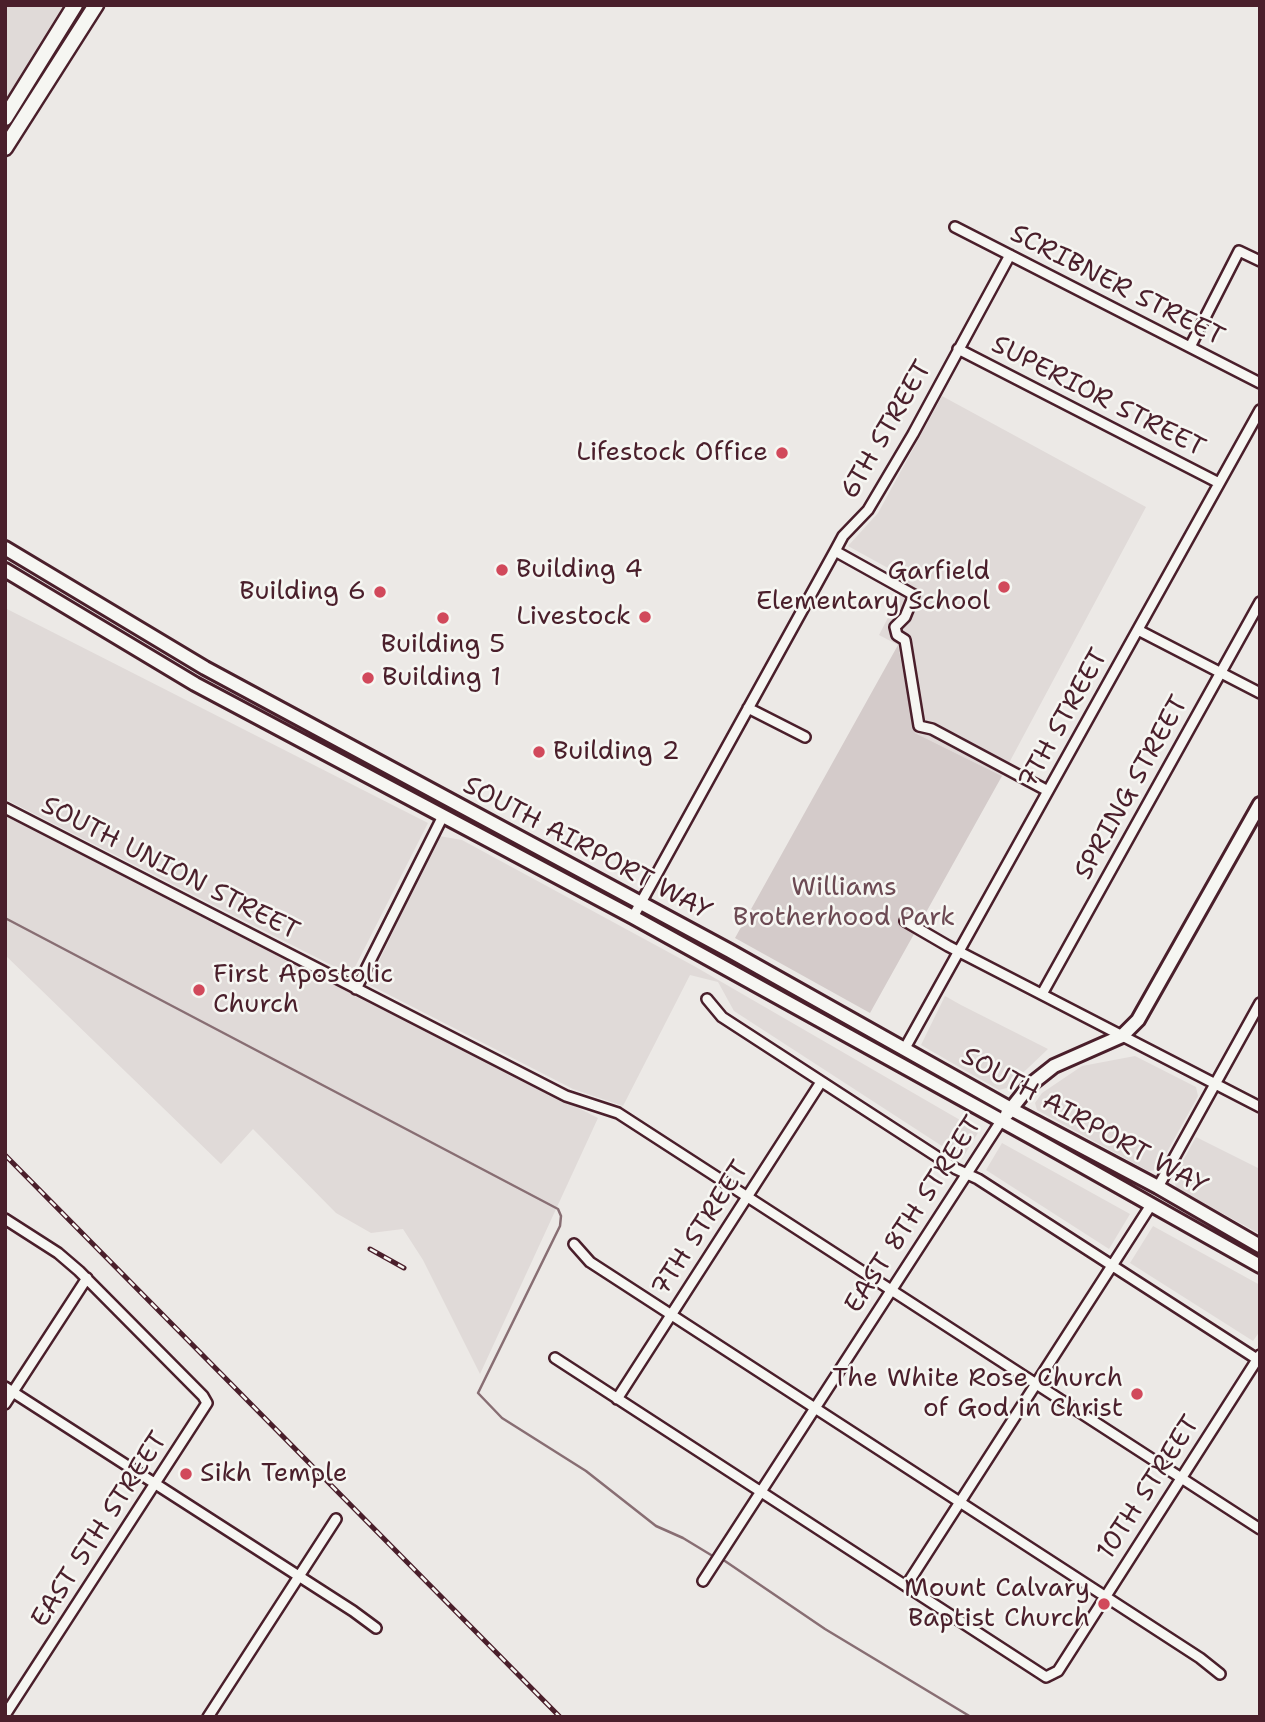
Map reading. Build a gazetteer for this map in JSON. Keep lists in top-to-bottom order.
{
  "streets": {
    "main road": ["SOUTH AIRPORT WAY", "EAST 8TH STREET"],
    "street": [
      "SCRIBNER STREET",
      "SUPERIOR STREET",
      "6TH STREET",
      "7TH STREET",
      "SPRING STREET",
      "SOUTH UNION STREET",
      "10TH STREET",
      "EAST 5TH STREET"
    ]
  },
  "crossings": [
    ["SCRIBNER STREET", "6TH STREET"],
    ["SUPERIOR STREET", "6TH STREET"],
    ["SUPERIOR STREET", "7TH STREET"],
    ["6TH STREET", "SOUTH AIRPORT WAY"],
    ["7TH STREET", "SOUTH AIRPORT WAY"],
    ["7TH STREET", "SOUTH UNION STREET"],
    ["SOUTH AIRPORT WAY", "EAST 8TH STREET"],
    ["SOUTH UNION STREET", "EAST 8TH STREET"],
    ["SOUTH UNION STREET", "10TH STREET"]
  ],
  "parks": ["Williams Brotherhood Park"],
  "places": [
    "Lifestock Office",
    "Building 4",
    "Garfield Elementary School",
    "Building 6",
    "Livestock",
    "Building 5",
    "Building 1",
    "Building 2",
    "First Apostolic Church",
    "The White Rose Church of God in Christ",
    "Sikh Temple",
    "Mount Calvary Baptist Church"
  ]
}
